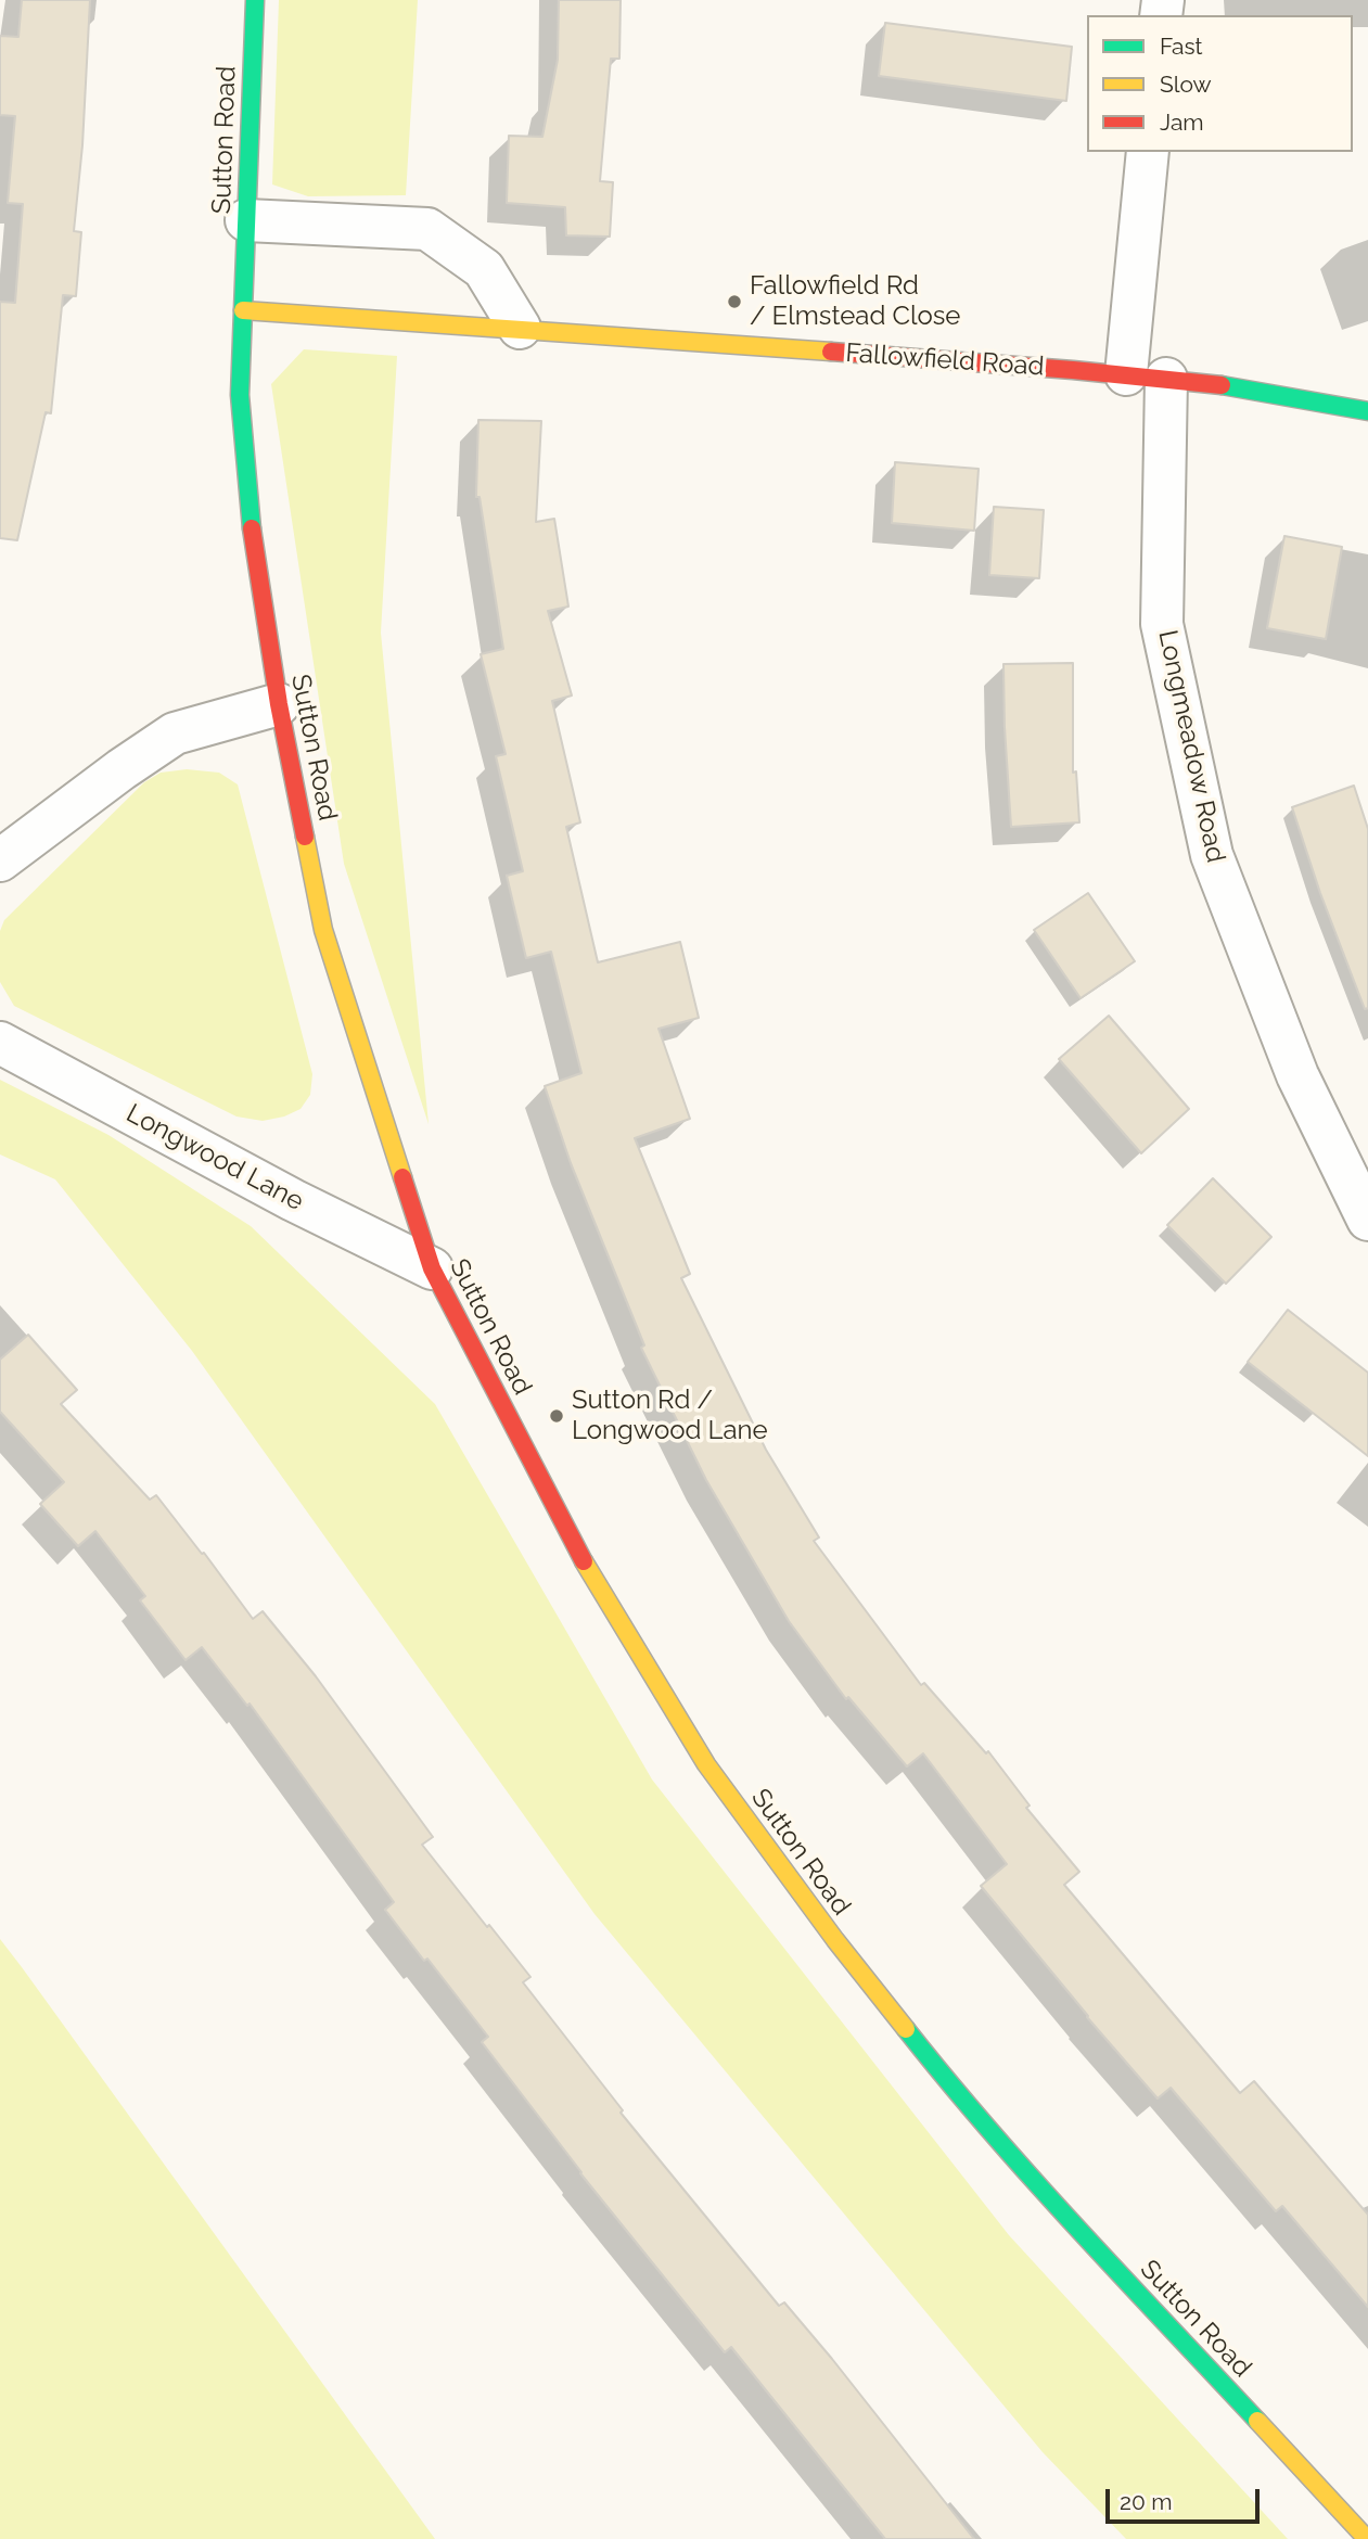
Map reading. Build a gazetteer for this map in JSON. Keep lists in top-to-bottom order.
{
  "streets": {
    "main road": ["Sutton Road", "Fallowfield Road"],
    "street": ["Longmeadow Road", "Longwood Lane"]
  },
  "crossings": [
    ["Sutton Road", "Fallowfield Road"],
    ["Sutton Road", "Longwood Lane"],
    ["Fallowfield Road", "Longmeadow Road"]
  ],
  "places": ["Fallowfield Rd / Elmstead Close", "Sutton Rd / Longwood Lane"],
  "legend": ["Fast", "Slow", "Jam"],
  "scale_bar": "20 m"
}
